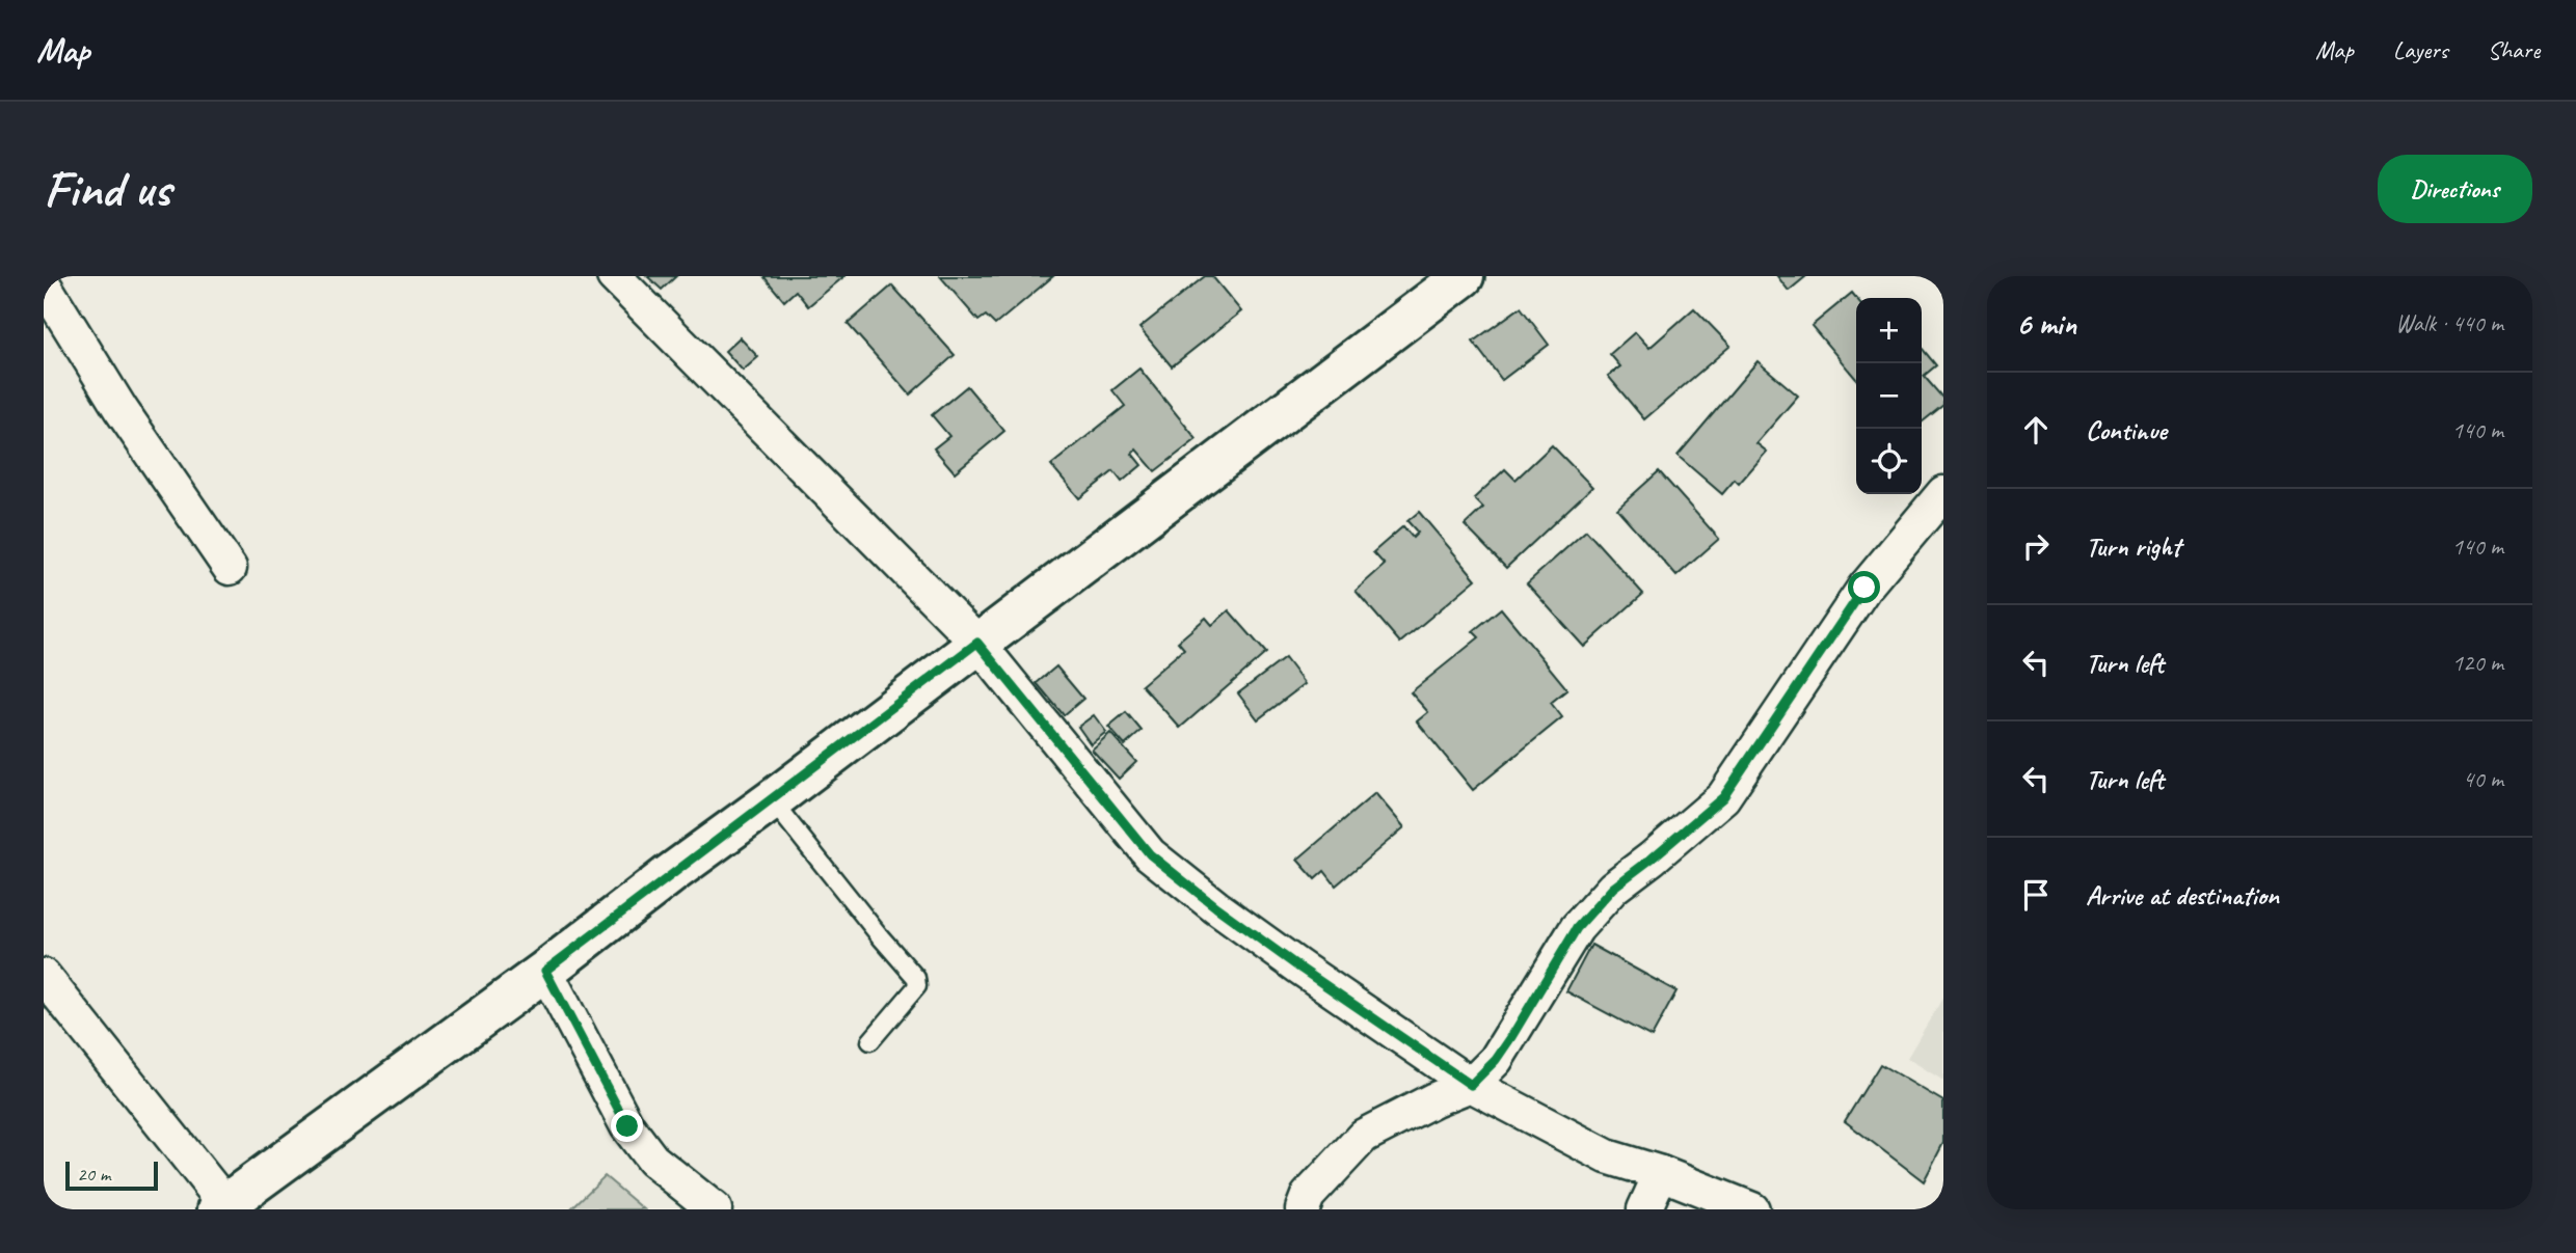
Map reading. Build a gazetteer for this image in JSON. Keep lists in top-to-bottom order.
{
  "scale_bar": "20 m",
  "page": {
    "header": "Map",
    "nav": ["Map", "Layers", "Share"],
    "buttons": "Directions",
    "title": "Find us",
    "heading": ["6 min", "Walk · 440 m"],
    "map_buttons": ["+", "−"],
    "list": [
      ["Continue", "140 m"],
      ["Turn right", "140 m"],
      ["Turn left", "120 m"],
      ["Turn left", "40 m"],
      "Arrive at destination"
    ],
    "scale": "20 m"
  }
}
